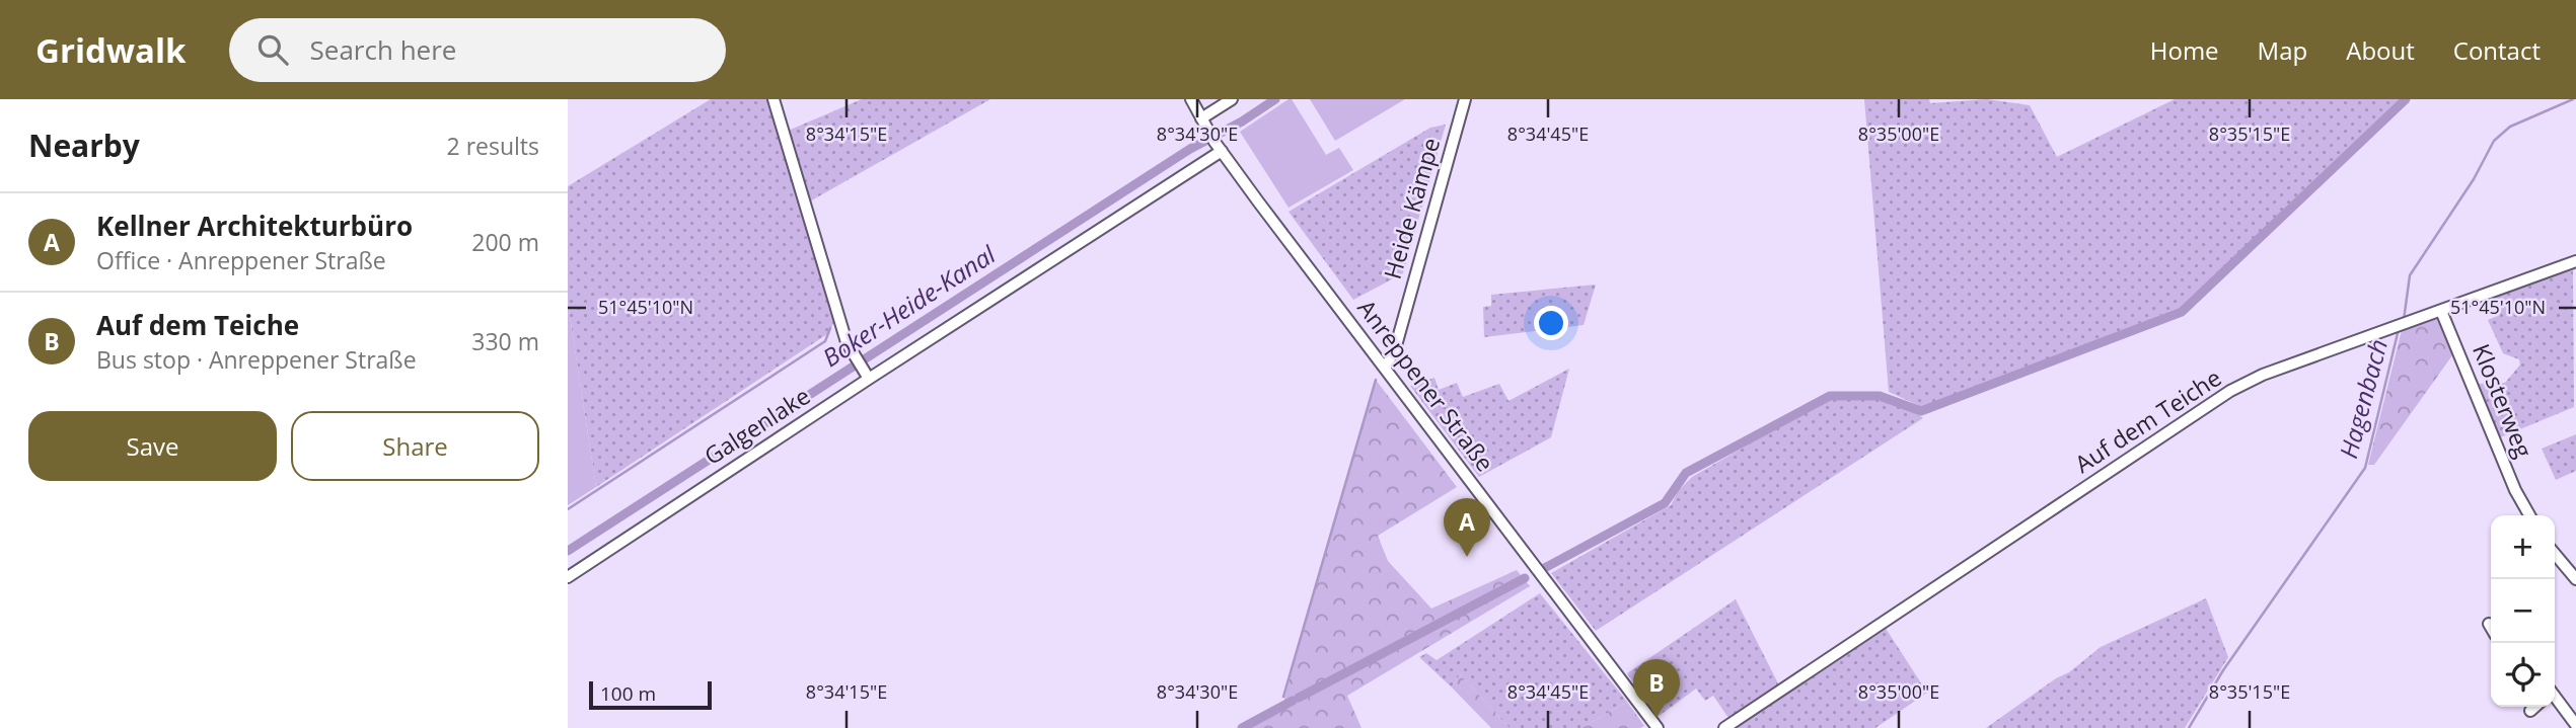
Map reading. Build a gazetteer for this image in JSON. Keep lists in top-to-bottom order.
{
  "streets": {
    "street": [
      "Heide Kämpe",
      "Anreppener Straße",
      "Klosterweg",
      "Auf dem Teiche",
      "Galgenlake"
    ]
  },
  "crossings": [
    ["Heide Kämpe", "Anreppener Straße"],
    ["Anreppener Straße", "Galgenlake"],
    ["Klosterweg", "Auf dem Teiche"]
  ],
  "water": ["Boker-Heide-Kanal", "Hagenbach"],
  "scale_bar": "100 m",
  "page": {
    "header": "Gridwalk",
    "search": "Search here",
    "nav": [
      "Home",
      "Map",
      "About",
      "Contact"
    ],
    "heading": ["Nearby", "2 results"],
    "list": [
      {
        "mark": "A",
        "name": "Kellner Architekturbüro",
        "note": "Office · Anreppener Straße",
        "value": "200 m"
      },
      {
        "mark": "B",
        "name": "Auf dem Teiche",
        "note": "Bus stop · Anreppener Straße",
        "value": "330 m"
      }
    ],
    "buttons": ["Save", "Share"],
    "pins": ["A", "B"],
    "map_buttons": ["+", "−"],
    "scale": "100 m"
  },
  "coordinates": [
    "8°34'15\"E",
    "8°34'30\"E",
    "8°34'45\"E",
    "8°35'00\"E",
    "8°35'15\"E",
    "51°45'10\"N"
  ]
}
